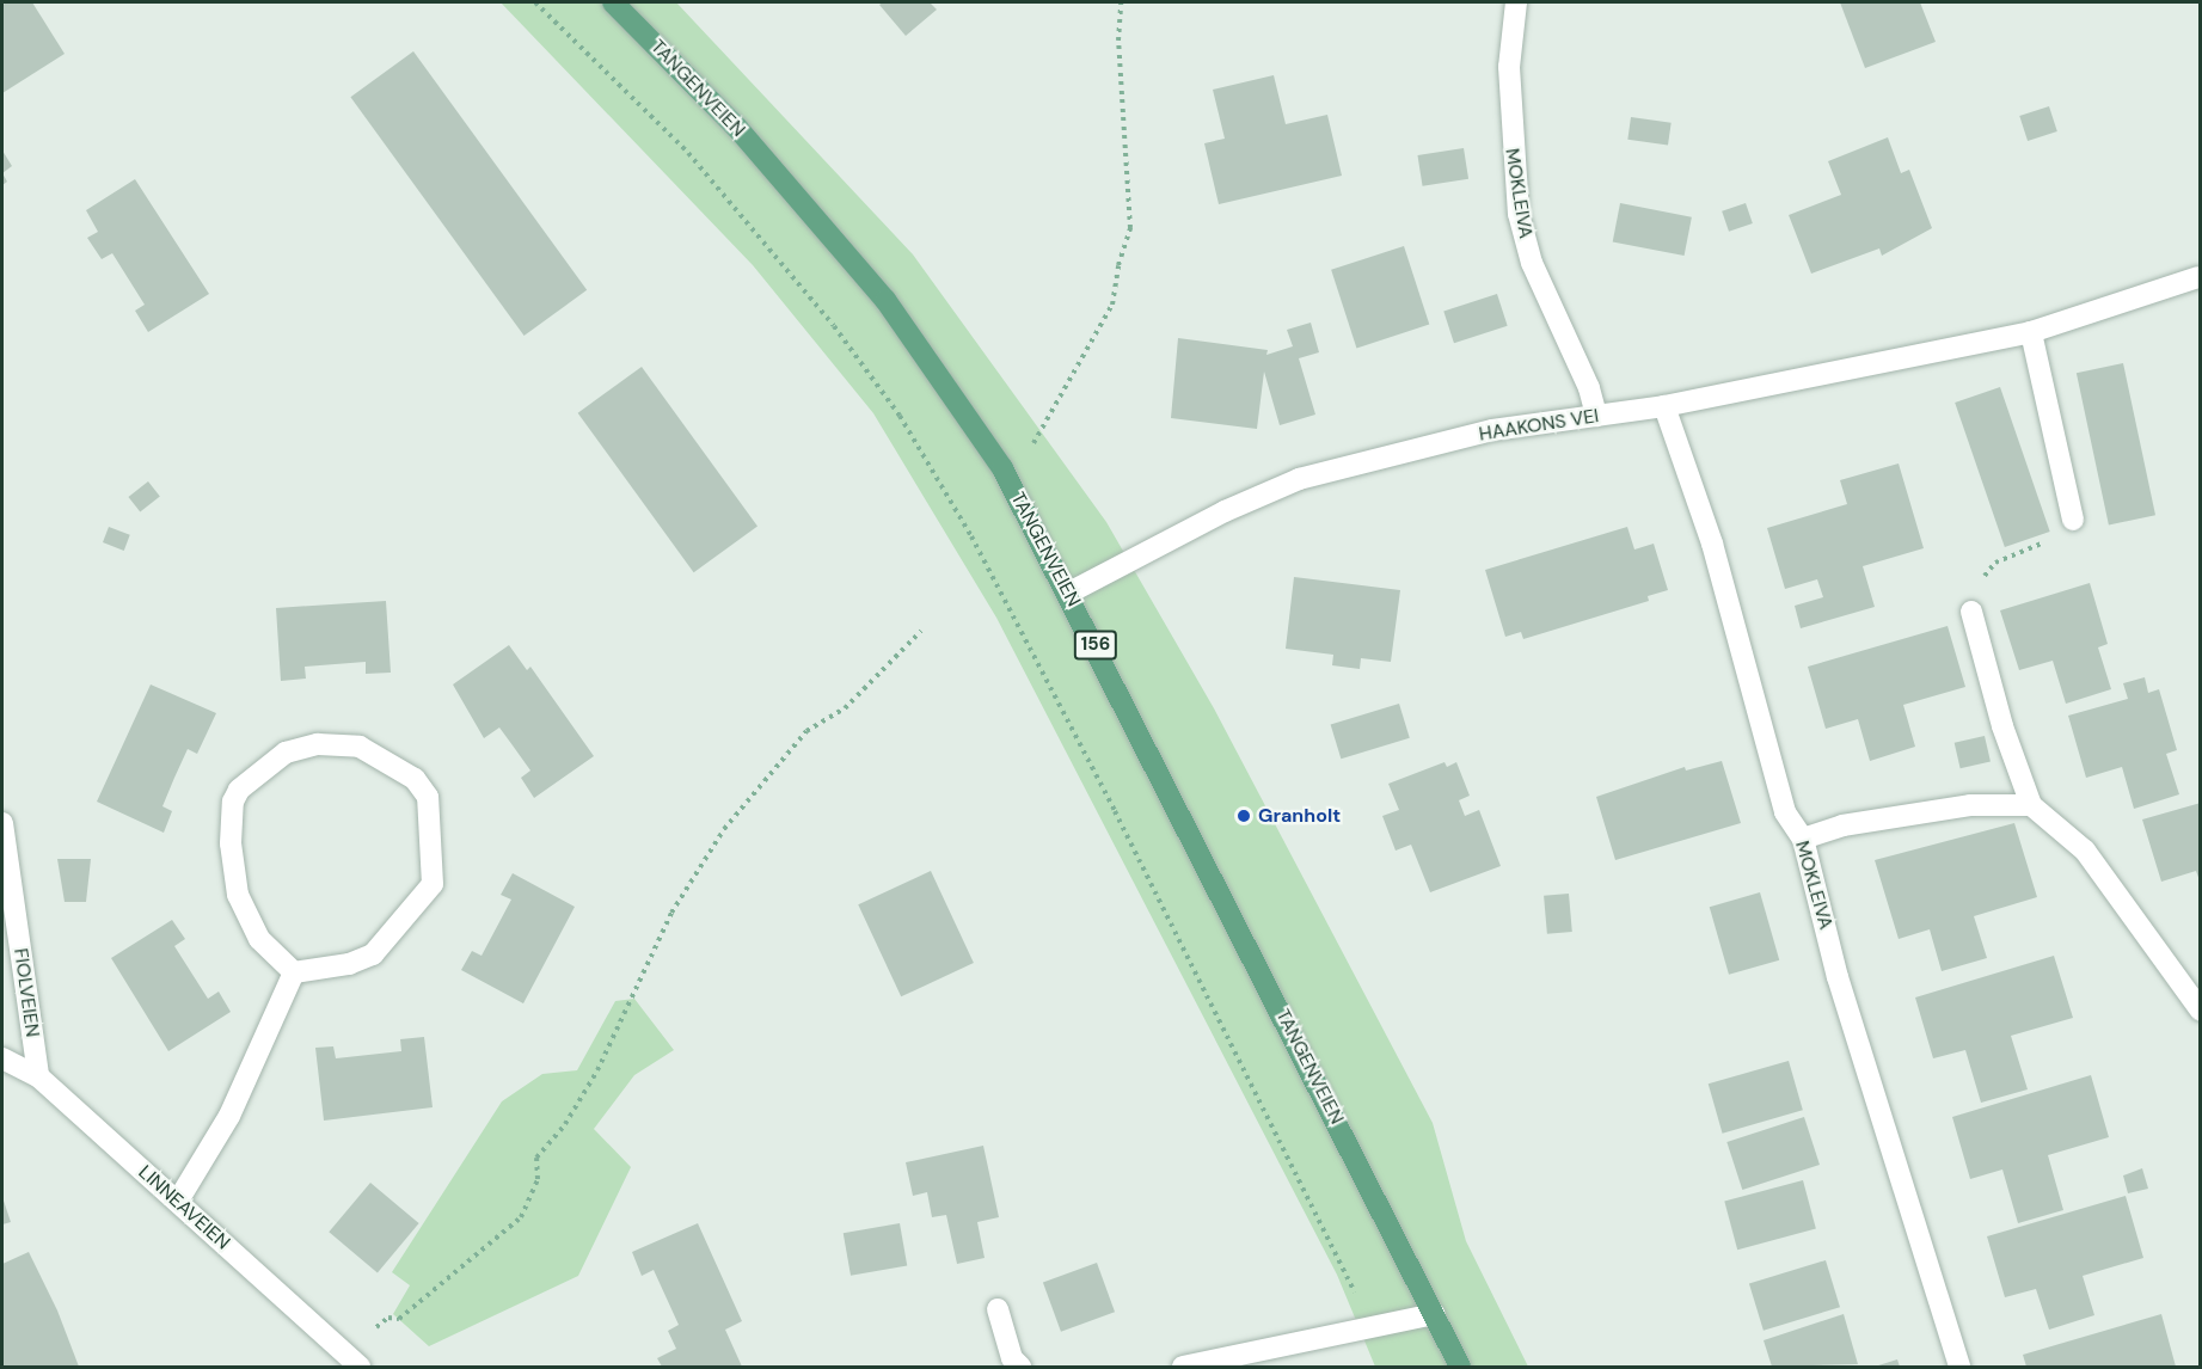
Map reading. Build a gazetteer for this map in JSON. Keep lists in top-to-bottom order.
{
  "streets": {
    "main road": ["TANGENVEIEN", "156"],
    "street": [
      "MOKLEIVA",
      "HAAKONS VEI",
      "FIOLVEIEN",
      "LINNEAVEIEN"
    ]
  },
  "crossings": [
    ["TANGENVEIEN", "HAAKONS VEI"],
    ["MOKLEIVA", "HAAKONS VEI"],
    ["FIOLVEIEN", "LINNEAVEIEN"]
  ],
  "places": ["Granholt"]
}
